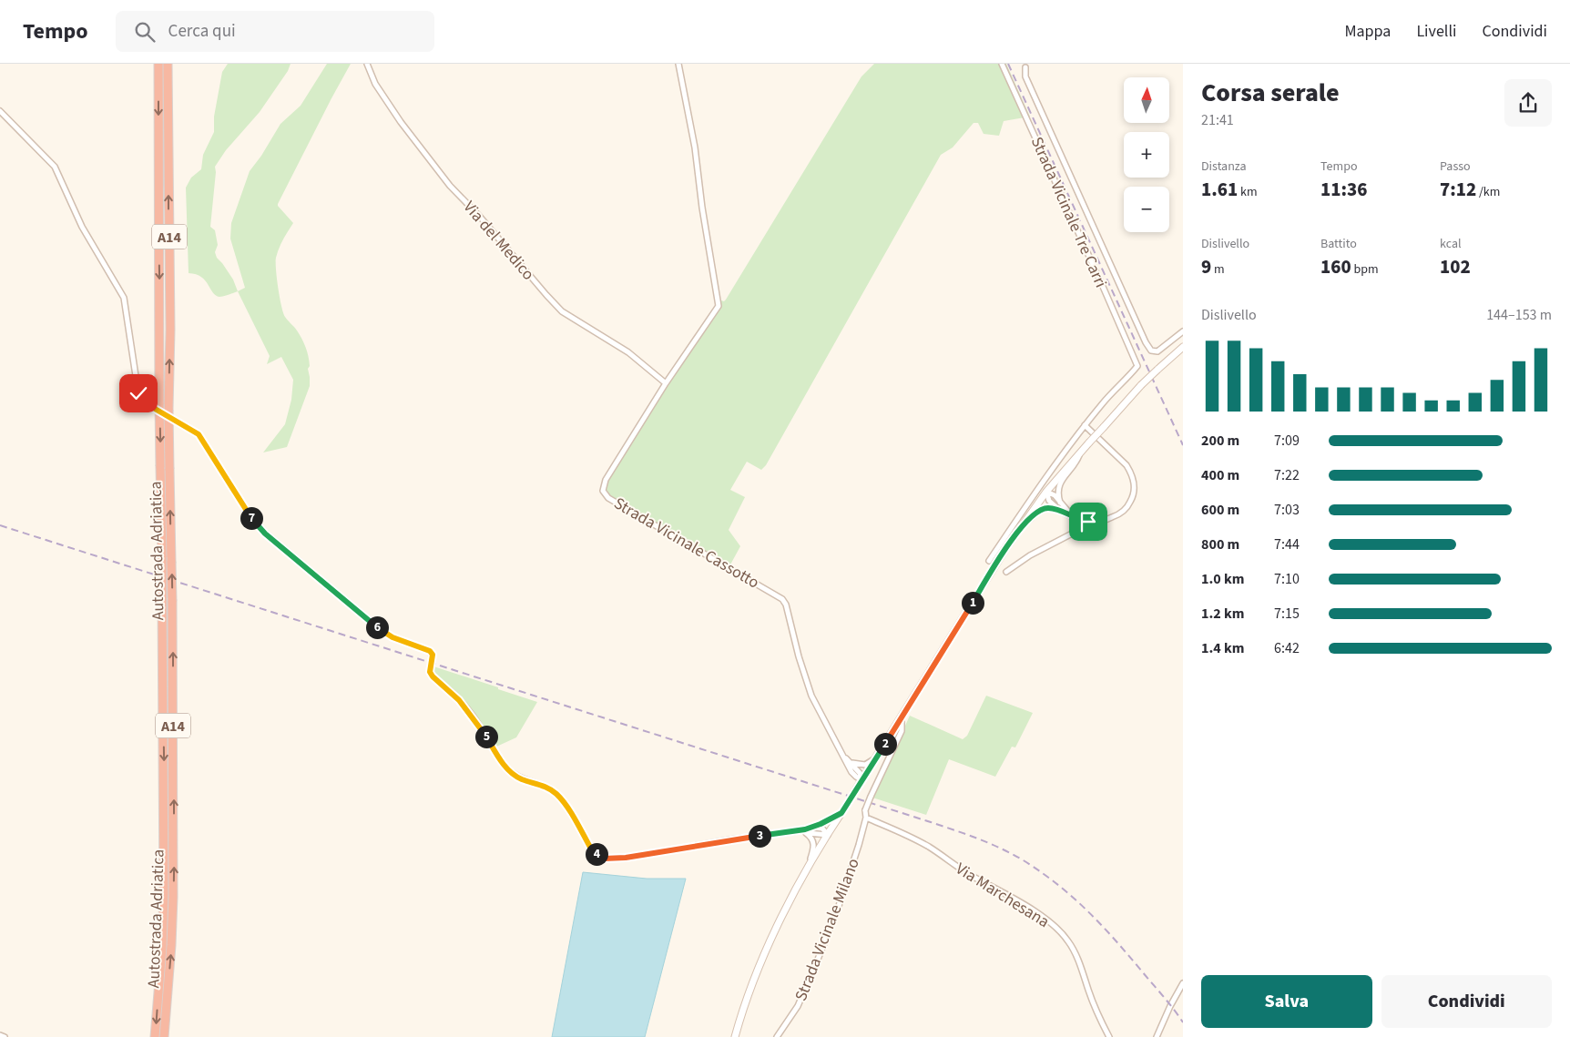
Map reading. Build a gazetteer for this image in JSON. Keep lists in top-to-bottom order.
{
  "streets": {
    "highway": ["A14", "Autostrada Adriatica"],
    "street": [
      "Strada Vicinale Tre Carri",
      "Via del Medico",
      "Strada Vicinale Cassotto",
      "Via Marchesana",
      "Strada Vicinale Milano"
    ]
  },
  "crossings": [
    ["Via del Medico", "Strada Vicinale Cassotto"],
    ["Via Marchesana", "Strada Vicinale Milano"]
  ],
  "north": "top",
  "page": {
    "header": "Tempo",
    "search": "Cerca qui",
    "nav": ["Mappa", "Livelli", "Condividi"],
    "heading": ["Corsa serale", "21:41"],
    "map_buttons": ["+", "−"],
    "stats": [
      ["Distanza", "1.61 km"],
      ["Tempo", "11:36"],
      ["Passo", "7:12 /km"],
      ["Dislivello", "9 m"],
      ["Battito", "160 bpm"],
      ["kcal", "102"]
    ],
    "chart": ["Dislivello", "144–153 m"],
    "list": [
      {
        "name": "200 m",
        "note": "7:09"
      },
      {
        "name": "400 m",
        "note": "7:22"
      },
      {
        "name": "600 m",
        "note": "7:03"
      },
      {
        "name": "800 m",
        "note": "7:44"
      },
      {
        "name": "1.0 km",
        "note": "7:10"
      },
      {
        "name": "1.2 km",
        "note": "7:15"
      },
      {
        "name": "1.4 km",
        "note": "6:42"
      }
    ],
    "pins": [
      "7",
      "1",
      "6",
      "5",
      "2",
      "3",
      "4"
    ],
    "buttons": ["Salva", "Condividi"]
  }
}
